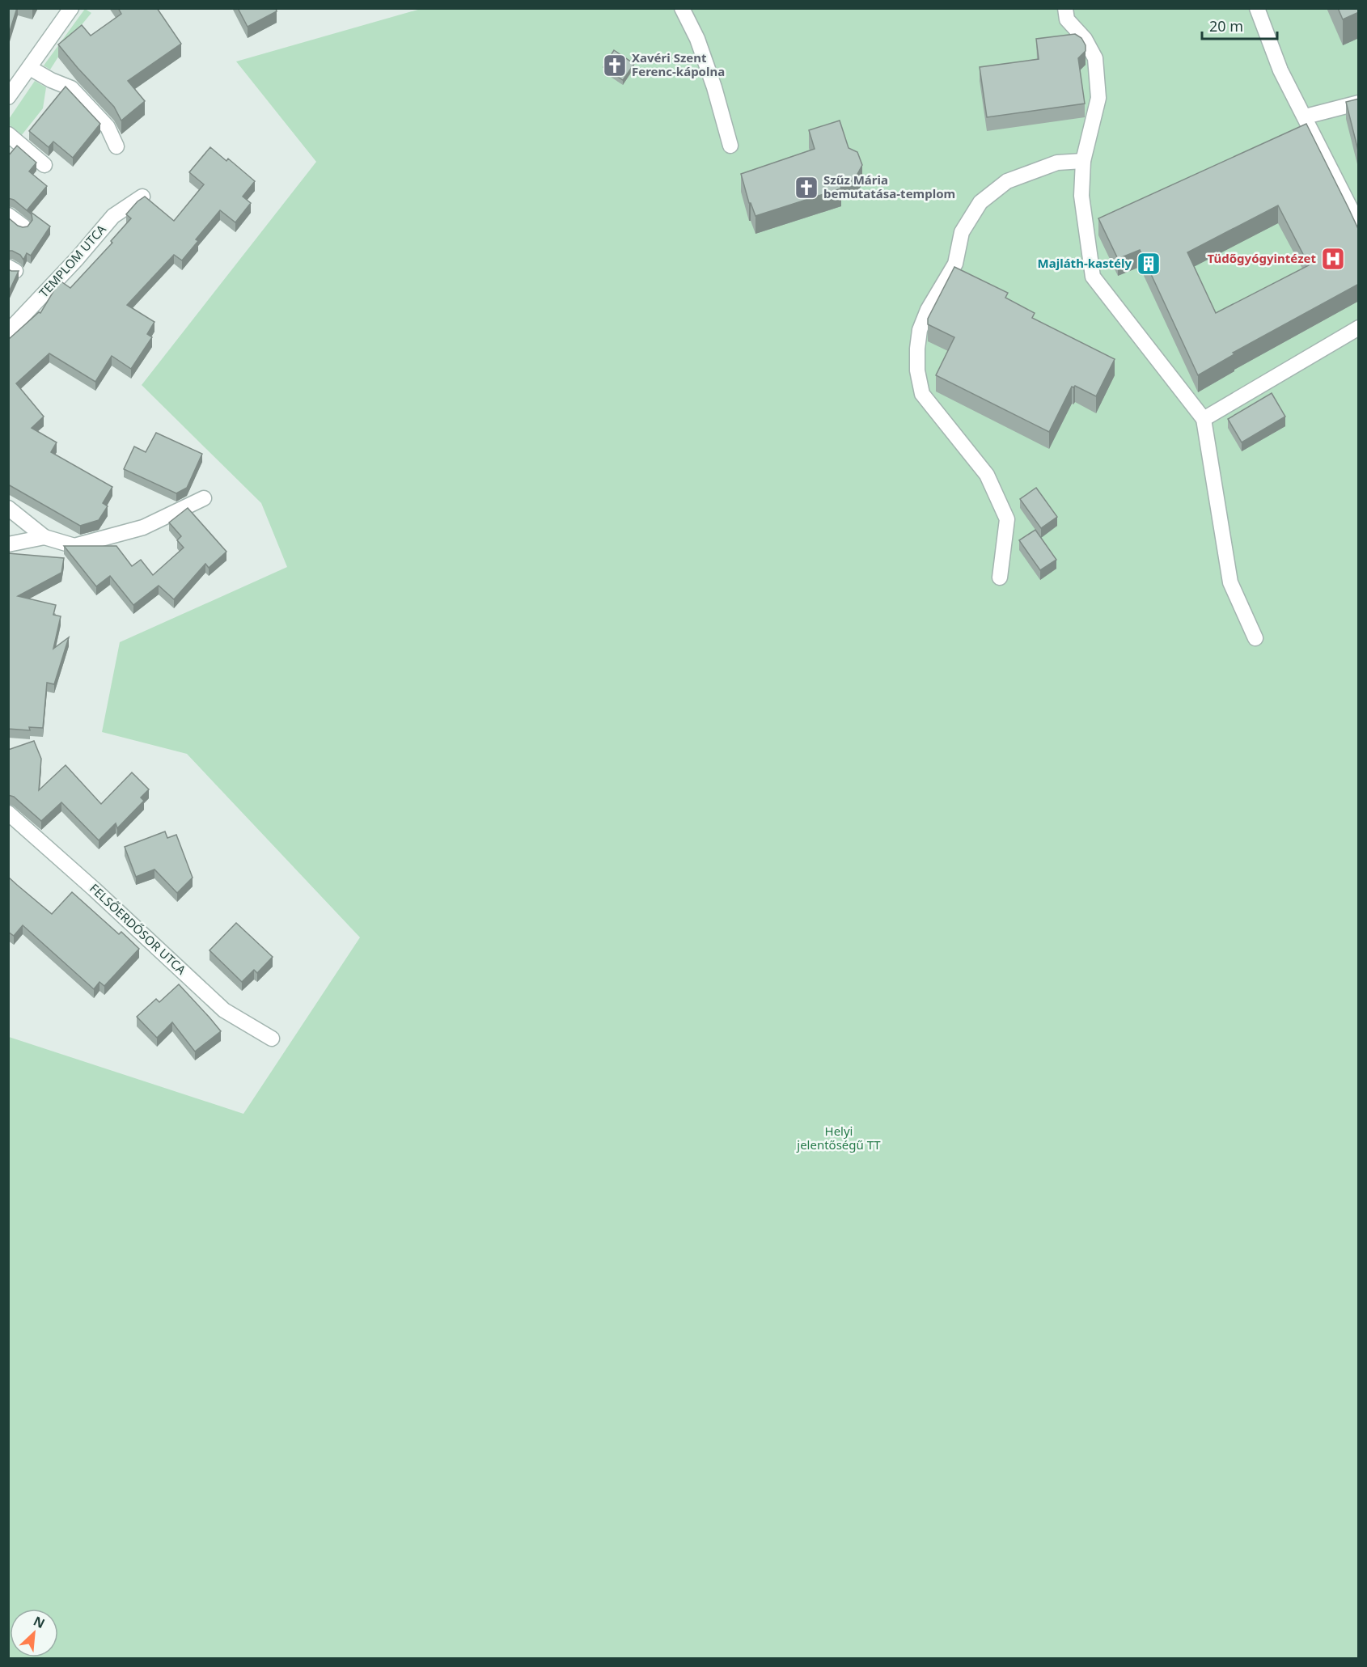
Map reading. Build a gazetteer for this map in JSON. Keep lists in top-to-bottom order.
{
  "streets": {
    "street": ["TEMPLOM UTCA", "FELSŐERDŐSOR UTCA"]
  },
  "parks": ["Helyi jelentőségű TT"],
  "places": {
    "church": ["Xavéri Szent Ferenc-kápolna", "Szűz Mária bemutatása-templom"],
    "hospital": ["Tüdőgyógyintézet"],
    "building": ["Majláth-kastély"]
  },
  "scale_bar": "20 m",
  "north": "top right"
}
